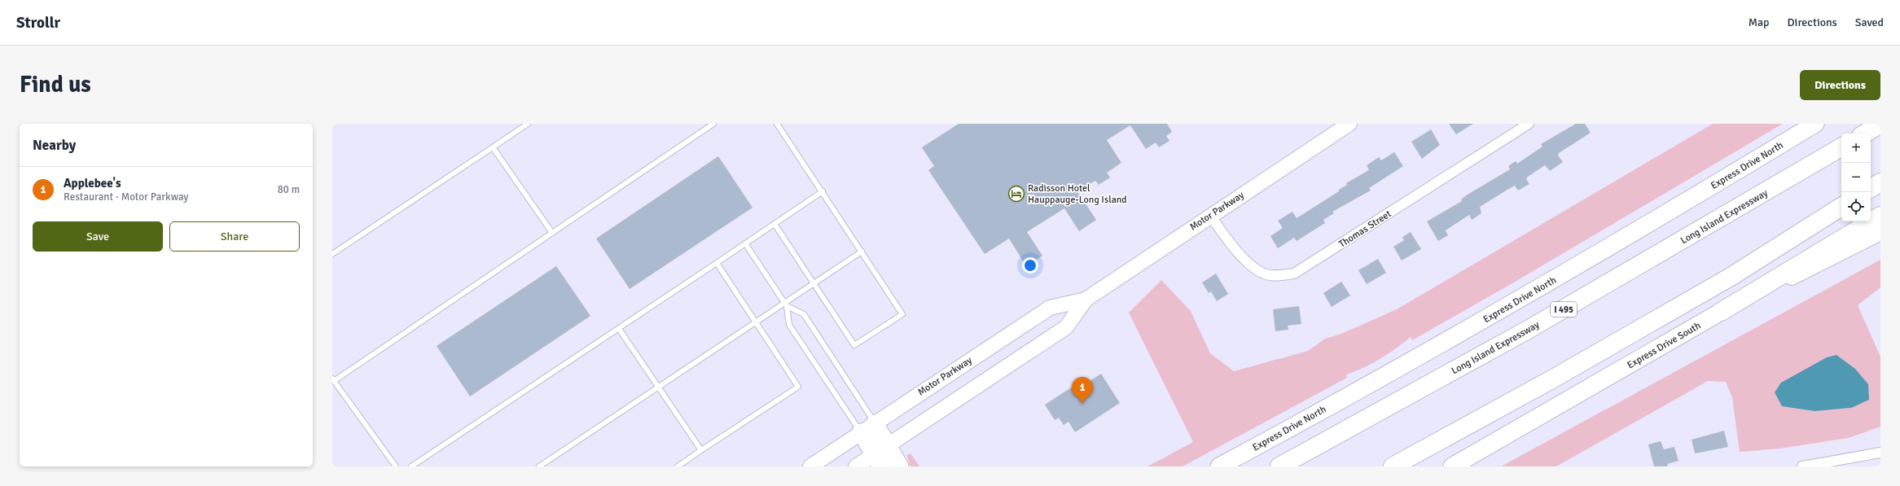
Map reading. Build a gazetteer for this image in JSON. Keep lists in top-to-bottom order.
{
  "streets": {
    "highway": [
      "Express Drive North",
      "Long Island Expressway",
      "I 495",
      "Express Drive South"
    ],
    "main road": ["Motor Parkway"],
    "street": ["Thomas Street"]
  },
  "crossings": [
    ["Motor Parkway", "Thomas Street"]
  ],
  "places": {
    "hotel": ["Radisson Hotel Hauppauge-Long Island"]
  },
  "page": {
    "header": "Strollr",
    "nav": ["Map", "Directions", "Saved"],
    "buttons": [
      "Directions",
      ["Save", "Share"]
    ],
    "title": "Find us",
    "heading": "Nearby",
    "map_buttons": ["+", "−"],
    "list": [
      {
        "mark": "1",
        "name": "Applebee's",
        "note": "Restaurant · Motor Parkway",
        "value": "80 m"
      }
    ],
    "pins": "1"
  }
}
